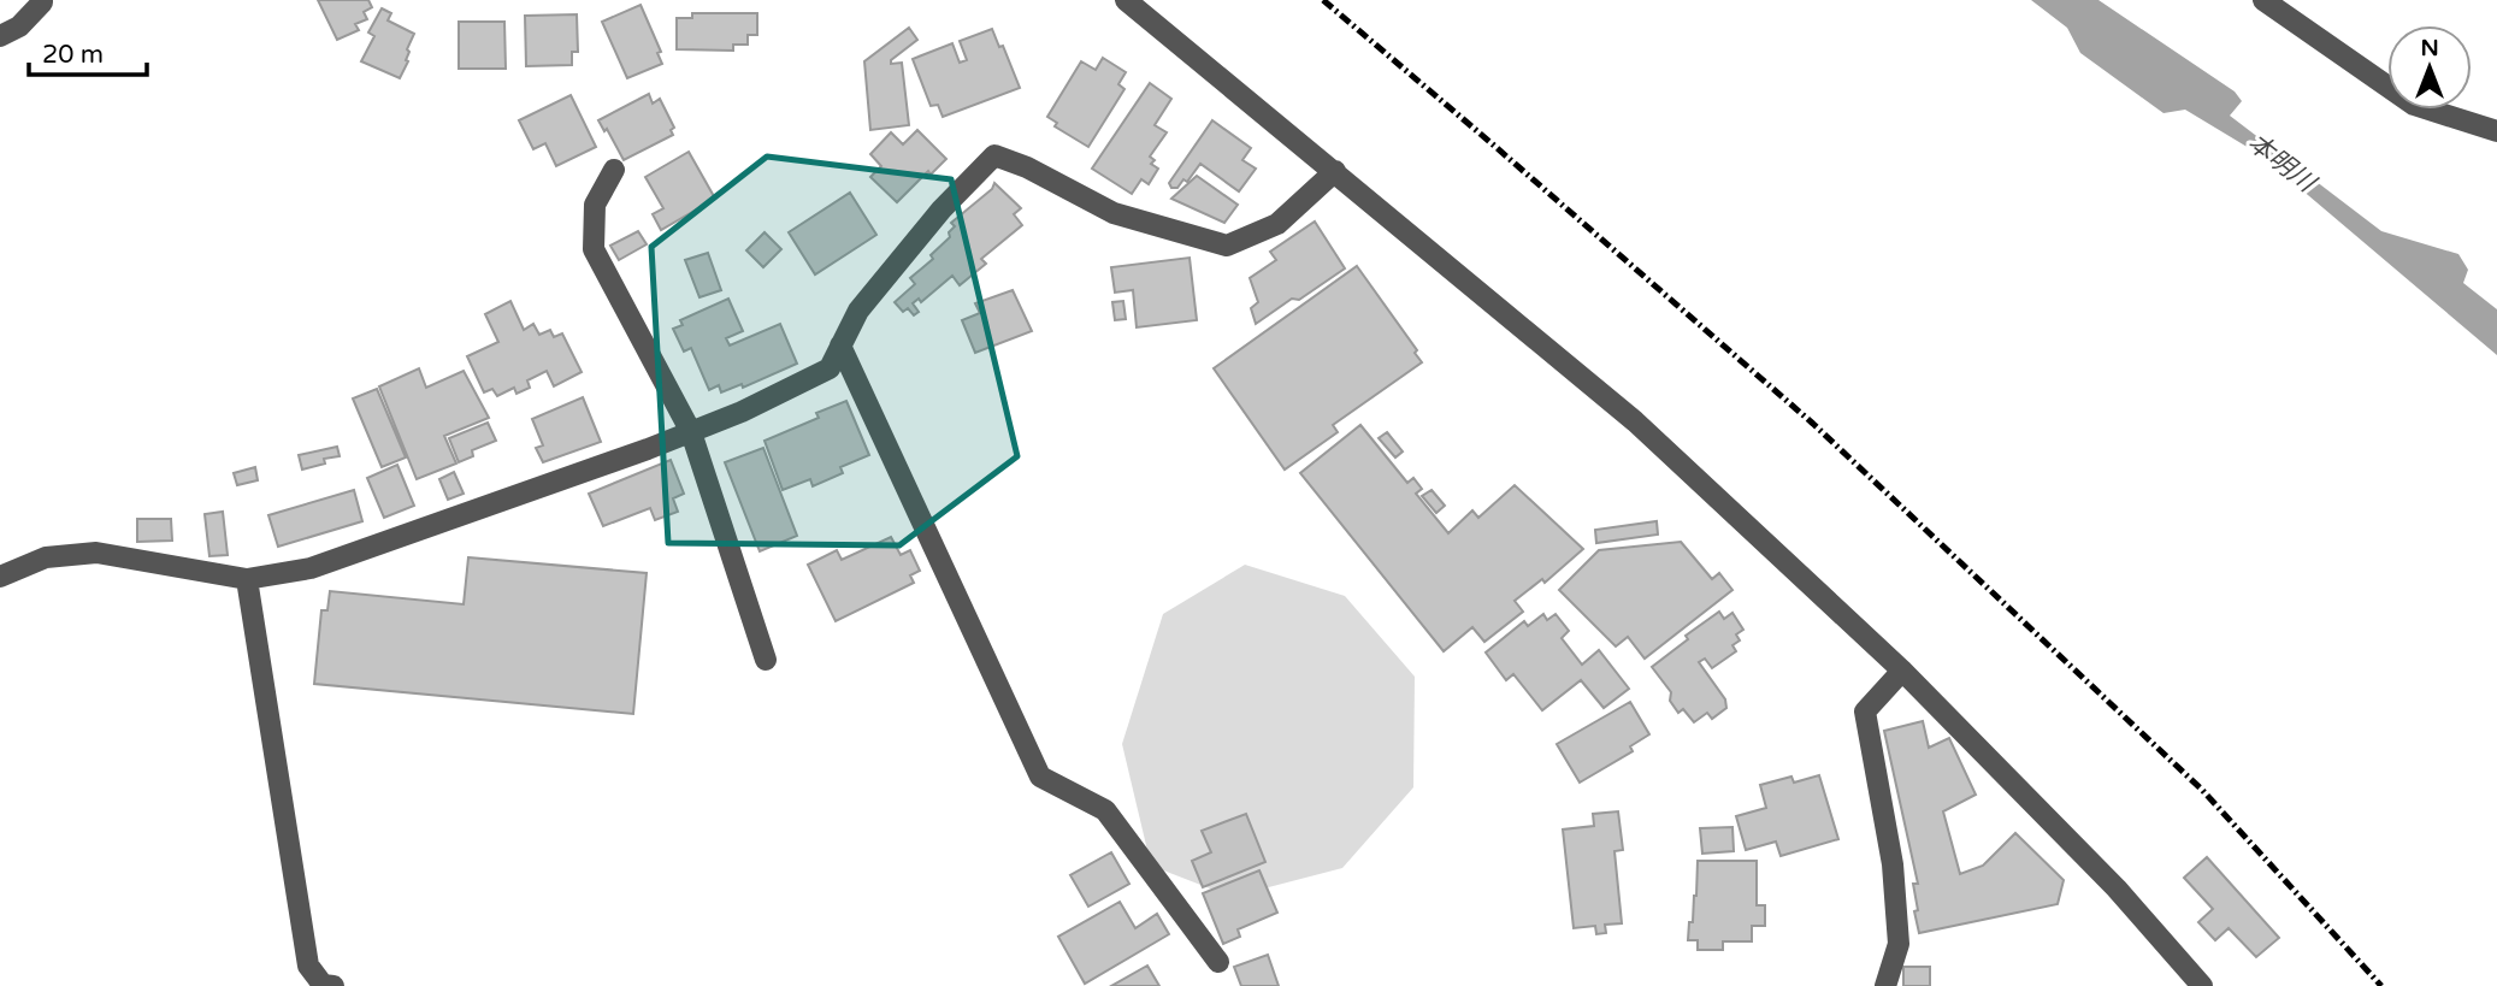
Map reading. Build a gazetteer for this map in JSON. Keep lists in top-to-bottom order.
{
  "water": ["本明川"],
  "scale_bar": "20 m",
  "north": "top"
}
